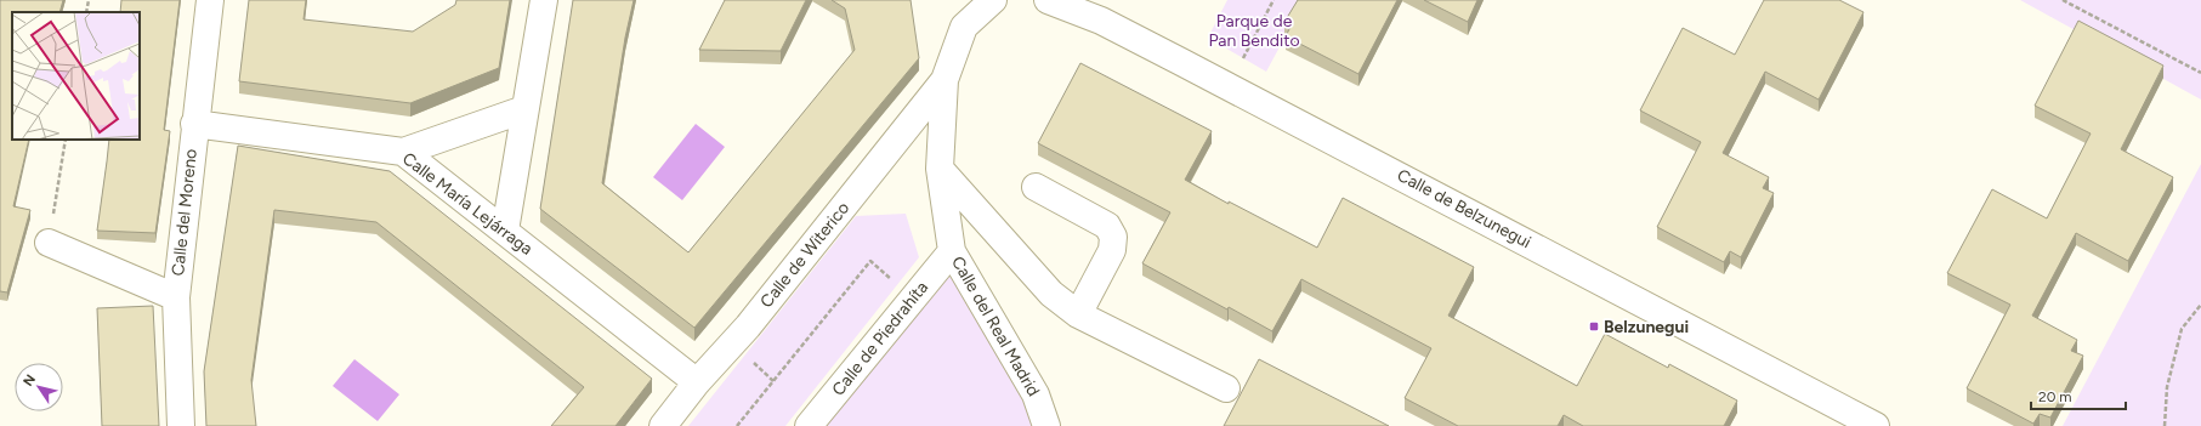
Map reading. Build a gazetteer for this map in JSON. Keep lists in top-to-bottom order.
{
  "streets": {
    "street": [
      "Calle María Lejárraga",
      "Calle de Belzunegui",
      "Calle del Moreno",
      "Calle de Witerico",
      "Calle del Real Madrid",
      "Calle de Piedrahíta"
    ]
  },
  "crossings": [
    ["Calle María Lejárraga", "Calle del Moreno"],
    ["Calle María Lejárraga", "Calle de Witerico"],
    ["Calle de Witerico", "Calle del Real Madrid"],
    ["Calle del Real Madrid", "Calle de Piedrahíta"]
  ],
  "parks": ["Parque de Pan Bendito"],
  "places": {
    "transit": ["Belzunegui"]
  },
  "scale_bar": "20 m",
  "north": "top left"
}
